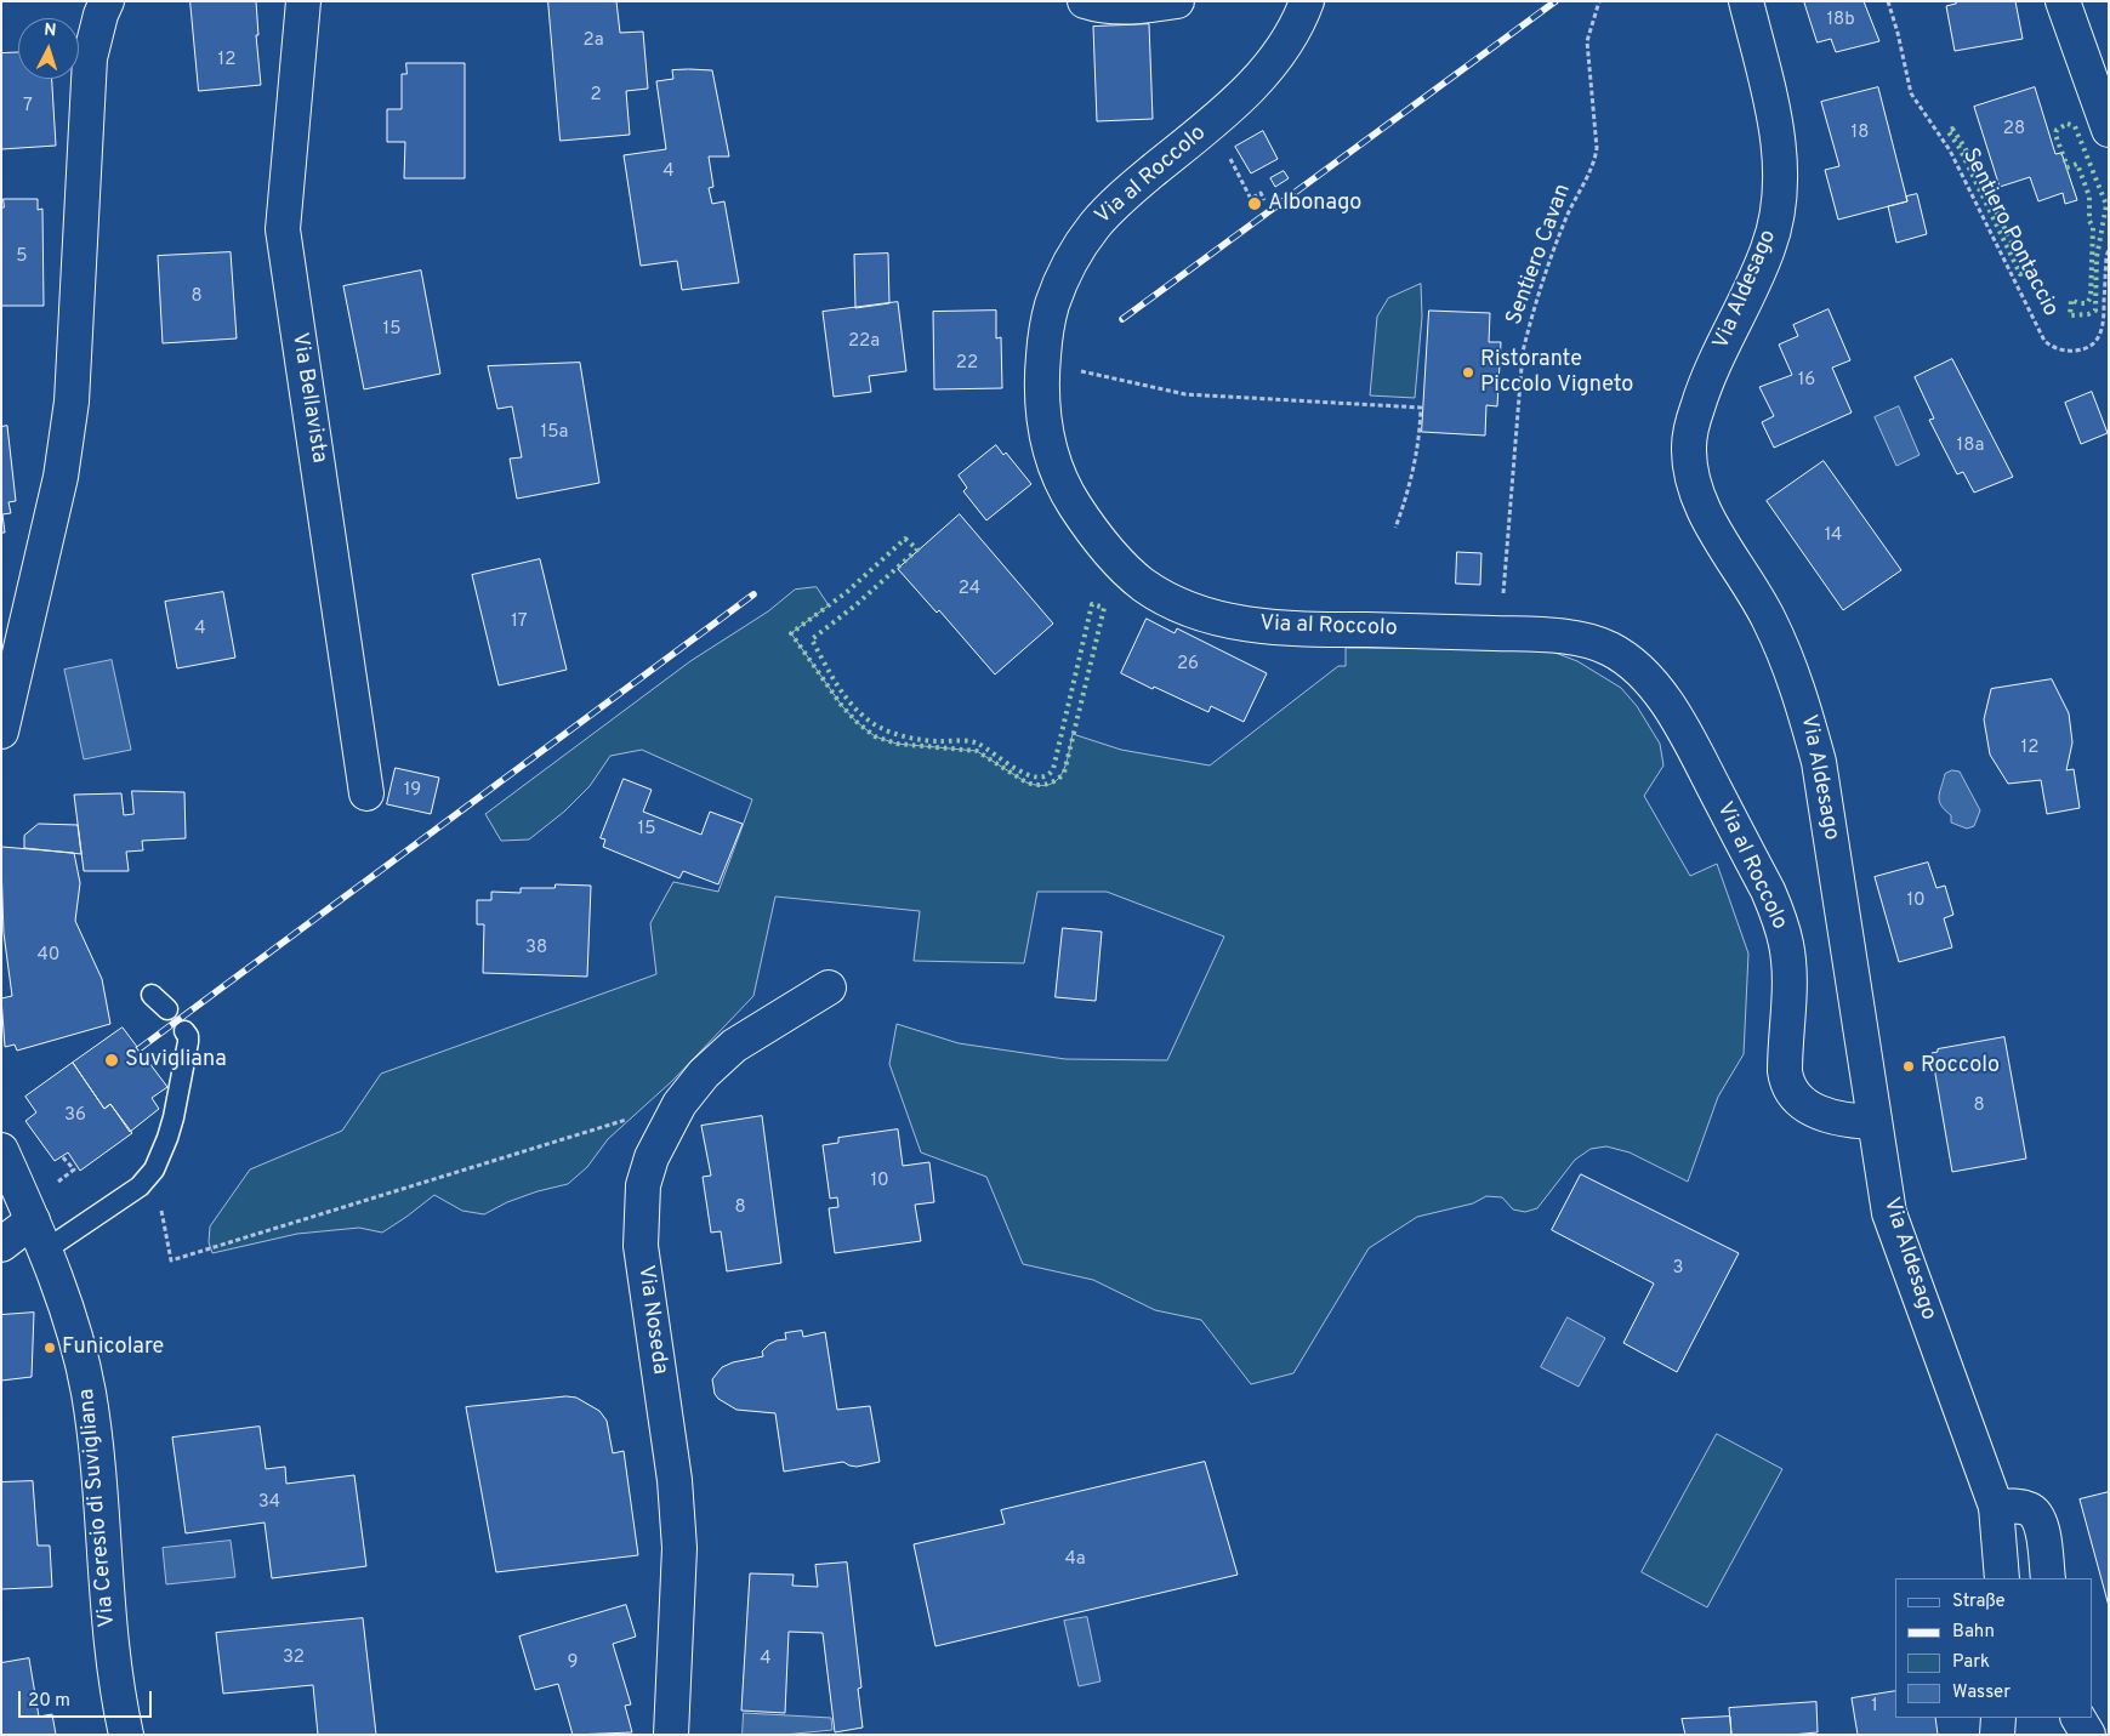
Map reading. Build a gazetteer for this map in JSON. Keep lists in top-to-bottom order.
{
  "streets": {
    "street": [
      "Via al Roccolo",
      "Via Aldesago",
      "Via Bellavista",
      "Via Noseda",
      "Via Ceresio di Suvigliana"
    ],
    "path": ["Sentiero Pontaccio", "Sentiero Cavan"]
  },
  "crossings": [
    ["Via al Roccolo", "Sentiero Cavan"],
    ["Via al Roccolo", "Via Aldesago"]
  ],
  "places": [
    "Albonago",
    "Ristorante Piccolo Vigneto",
    "Suvigliana",
    "Roccolo",
    "Funicolare"
  ],
  "house_numbers": [
    "18b",
    "2a",
    "12",
    "2",
    "7",
    "28",
    "18",
    "4",
    "5",
    "8",
    "15",
    "22a",
    "22",
    "16",
    "15a",
    "18a",
    "14",
    "24",
    "17",
    "4",
    "26",
    "12",
    "19",
    "15",
    "10",
    "38",
    "40",
    "8",
    "36",
    "10",
    "8",
    "3",
    "34",
    "4a",
    "32",
    "4",
    "9",
    "1"
  ],
  "legend": [
    "Straße",
    "Bahn",
    "Park",
    "Wasser"
  ],
  "scale_bar": "20 m",
  "north": "top"
}
